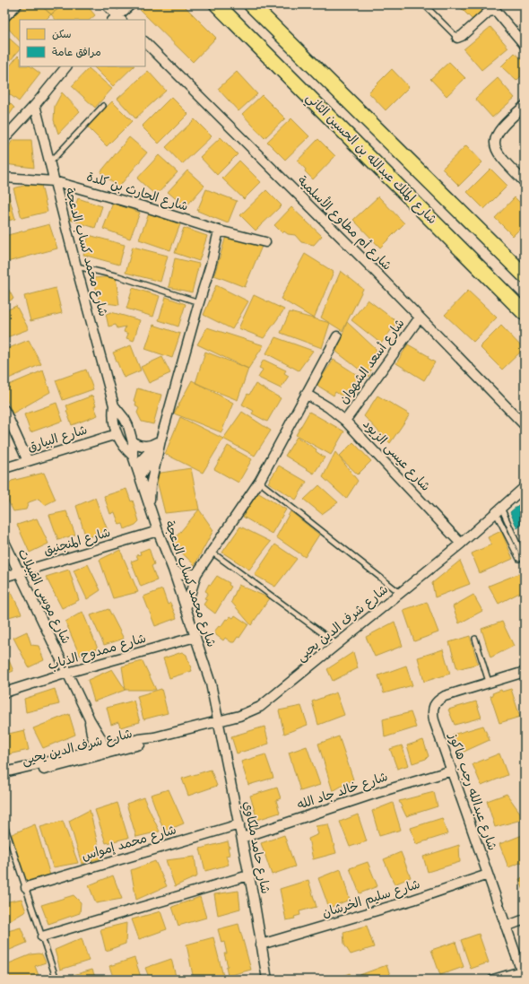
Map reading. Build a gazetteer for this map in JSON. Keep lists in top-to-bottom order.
{
  "streets": {
    "highway": ["شارع الملك عبدالله بن الحسين الثاني"],
    "street": [
      "شارع الحارث بن كلدة",
      "شارع أم مطاوع الأسلمية",
      "شارع محمد كساب الدعجة",
      "شارع أسعد الشهوان",
      "شارع البيارق",
      "شارع عيسى الزيود",
      "شارع المنجنيق",
      "شارع موسى القبيلات",
      "شارع شرف الدين يحيى",
      "شارع ممدوح الذياب",
      "شارع خالد جاد الله",
      "شارع عبدالله رجب هاكوز",
      "شارع محمد إمواس",
      "شارع حامد ملكاوي",
      "شارع سليم الخرشان"
    ]
  },
  "crossings": [
    ["شارع الحارث بن كلدة", "شارع محمد كساب الدعجة"],
    ["شارع أم مطاوع الأسلمية", "شارع أسعد الشهوان"],
    ["شارع محمد كساب الدعجة", "شارع البيارق"],
    ["شارع محمد كساب الدعجة", "شارع المنجنيق"],
    ["شارع محمد كساب الدعجة", "شارع شرف الدين يحيى"],
    ["شارع محمد كساب الدعجة", "شارع ممدوح الذياب"],
    ["شارع محمد كساب الدعجة", "شارع حامد ملكاوي"],
    ["شارع أسعد الشهوان", "شارع عيسى الزيود"],
    ["شارع عيسى الزيود", "شارع شرف الدين يحيى"],
    ["شارع المنجنيق", "شارع موسى القبيلات"],
    ["شارع موسى القبيلات", "شارع شرف الدين يحيى"],
    ["شارع موسى القبيلات", "شارع ممدوح الذياب"],
    ["شارع شرف الدين يحيى", "شارع حامد ملكاوي"],
    ["شارع خالد جاد الله", "شارع عبدالله رجب هاكوز"],
    ["شارع خالد جاد الله", "شارع حامد ملكاوي"],
    ["شارع عبدالله رجب هاكوز", "شارع سليم الخرشان"],
    ["شارع محمد إمواس", "شارع حامد ملكاوي"],
    ["شارع حامد ملكاوي", "شارع سليم الخرشان"]
  ],
  "legend": ["سكن", "مرافق عامة"]
}
